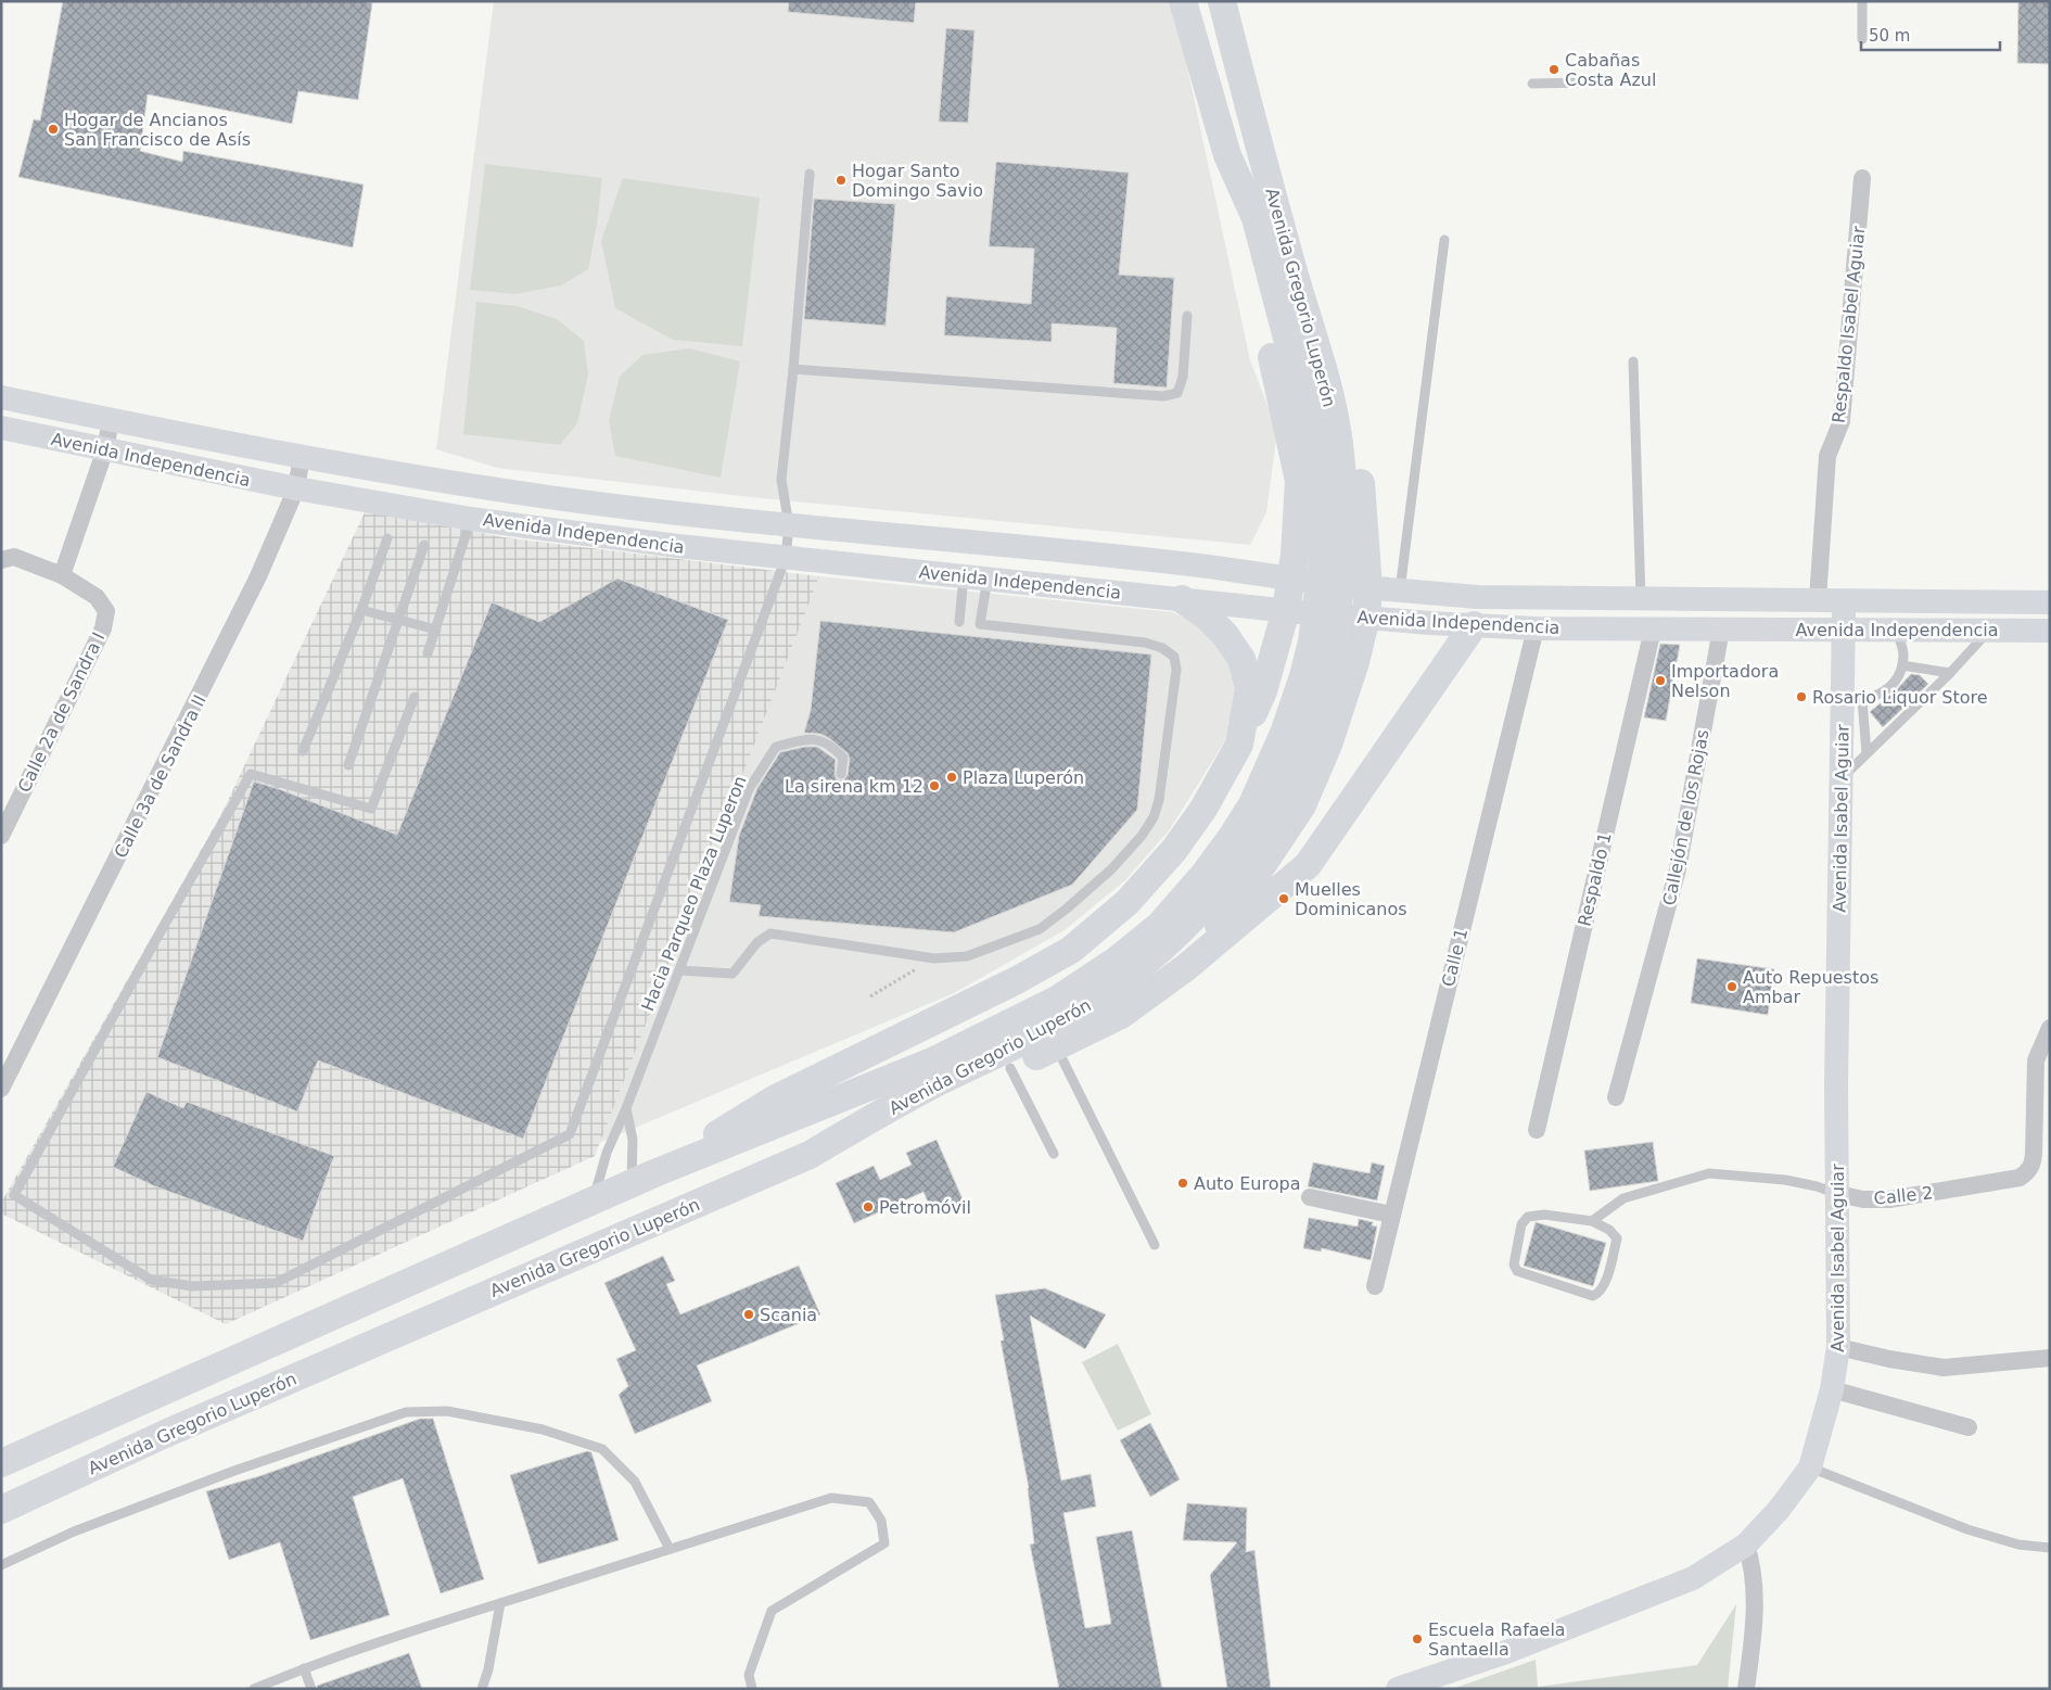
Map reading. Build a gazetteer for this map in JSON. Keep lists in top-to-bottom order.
{
  "streets": {
    "main road": ["Avenida Gregorio Luperón", "Avenida Independencia", "Avenida Isabel Aguiar"],
    "street": [
      "Respaldo Isabel Aguiar",
      "Calle 2a de Sandra I",
      "Calle 3a de Sandra II",
      "Callejón de los Rojas",
      "Respaldo 1",
      "Calle 1",
      "Calle 2"
    ],
    "lane": ["Hacia Parqueo Plaza Luperon"]
  },
  "crossings": [
    ["Avenida Gregorio Luperón", "Hacia Parqueo Plaza Luperon"],
    ["Respaldo Isabel Aguiar", "Avenida Independencia"],
    ["Avenida Independencia", "Calle 3a de Sandra II"],
    ["Avenida Independencia", "Callejón de los Rojas"],
    ["Avenida Independencia", "Avenida Isabel Aguiar"],
    ["Avenida Independencia", "Respaldo 1"],
    ["Avenida Independencia", "Calle 1"],
    ["Avenida Isabel Aguiar", "Calle 2"]
  ],
  "places": [
    "Cabañas Costa Azul",
    "Hogar de Ancianos San Francisco de Asís",
    "Hogar Santo Domingo Savio",
    "Importadora Nelson",
    "Rosario Liquor Store",
    "Plaza Luperón",
    "La sirena km 12",
    "Muelles Dominicanos",
    "Auto Repuestos Ambar",
    "Auto Europa",
    "Petromóvil",
    "Scania",
    "Escuela Rafaela Santaella"
  ],
  "scale_bar": "50 m"
}
